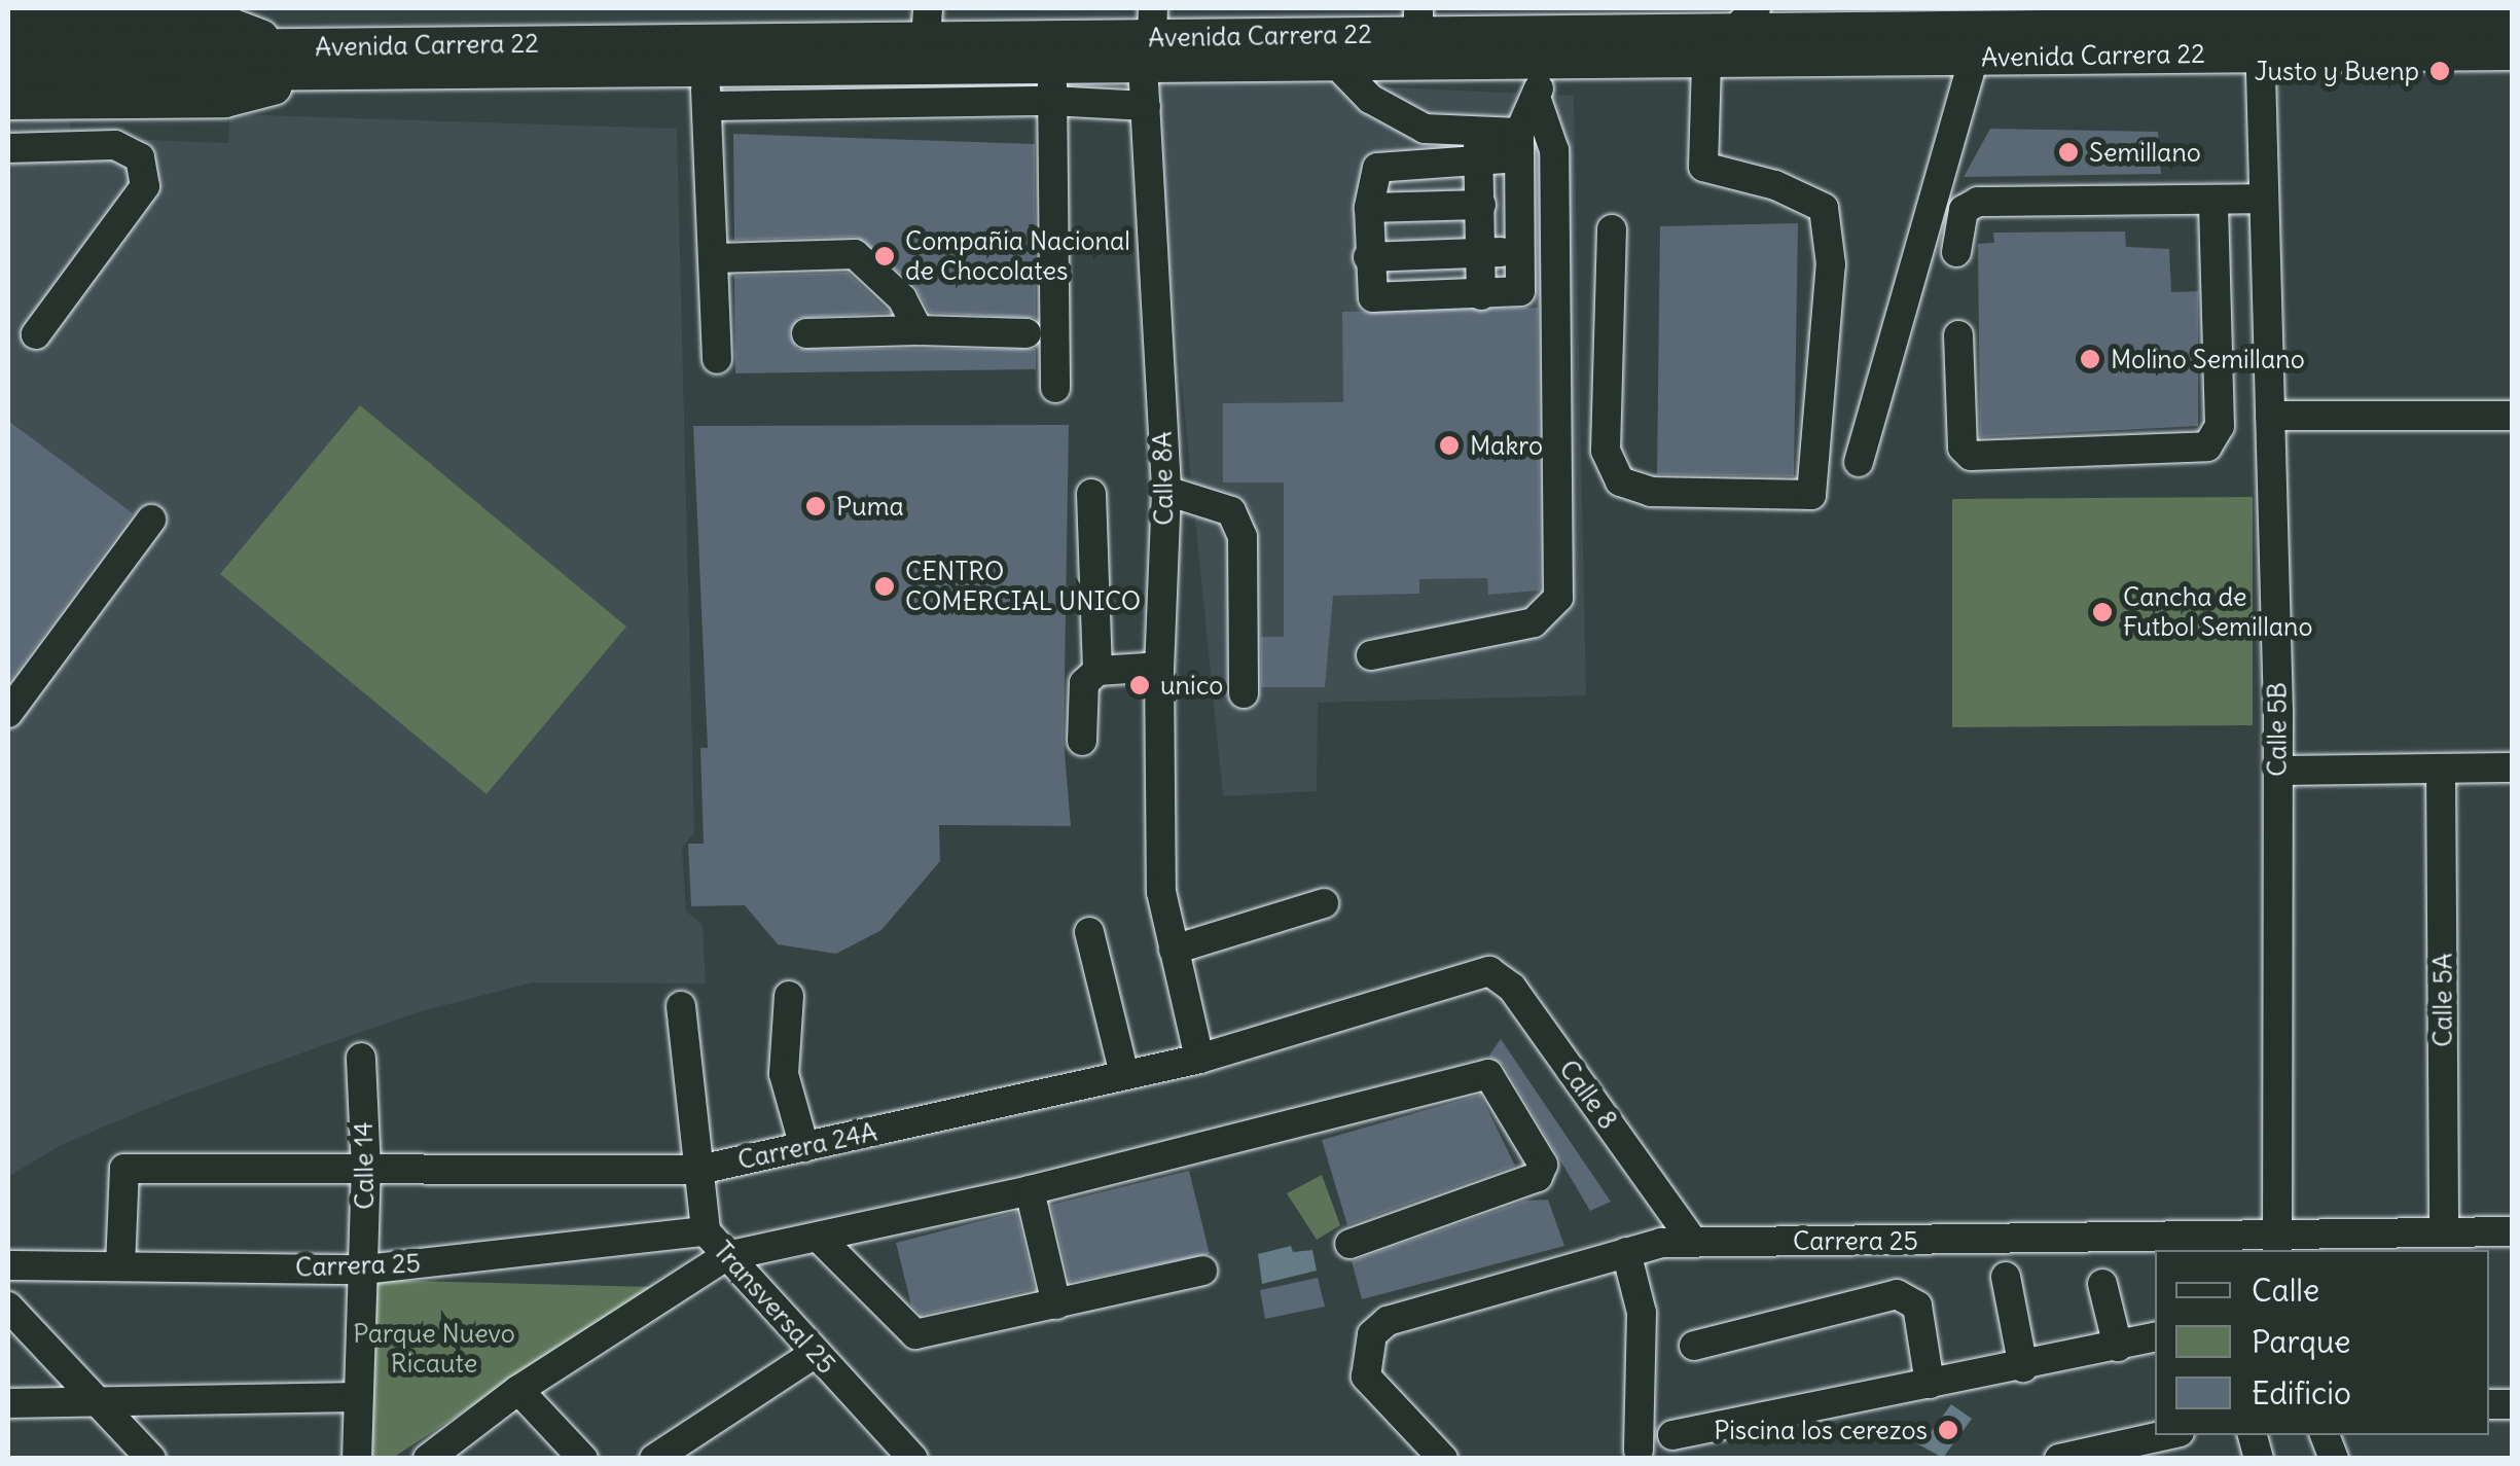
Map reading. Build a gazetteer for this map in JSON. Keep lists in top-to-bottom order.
{
  "streets": {
    "main road": ["Avenida Carrera 22"],
    "street": [
      "Calle 8A",
      "Calle 5B",
      "Calle 5A",
      "Calle 8",
      "Carrera 24A",
      "Calle 14",
      "Carrera 25",
      "Transversal 25"
    ]
  },
  "crossings": [
    ["Avenida Carrera 22", "Calle 8A"],
    ["Avenida Carrera 22", "Calle 5B"],
    ["Calle 8A", "Carrera 24A"],
    ["Calle 5B", "Carrera 25"],
    ["Calle 5A", "Carrera 25"],
    ["Calle 8", "Carrera 24A"],
    ["Calle 8", "Carrera 25"],
    ["Carrera 24A", "Calle 14"],
    ["Carrera 24A", "Carrera 25"],
    ["Carrera 24A", "Transversal 25"],
    ["Calle 14", "Carrera 25"],
    ["Carrera 25", "Transversal 25"]
  ],
  "parks": ["Parque Nuevo Ricaute"],
  "places": [
    "Justo y Buenp",
    "Semillano",
    "Compañia Nacional de Chocolates",
    "Molino Semillano",
    "Makro",
    "Puma",
    "CENTRO COMERCIAL UNICO",
    "Cancha de Futbol Semillano",
    "unico",
    "Piscina los cerezos"
  ],
  "legend": ["Calle", "Parque", "Edificio"]
}
